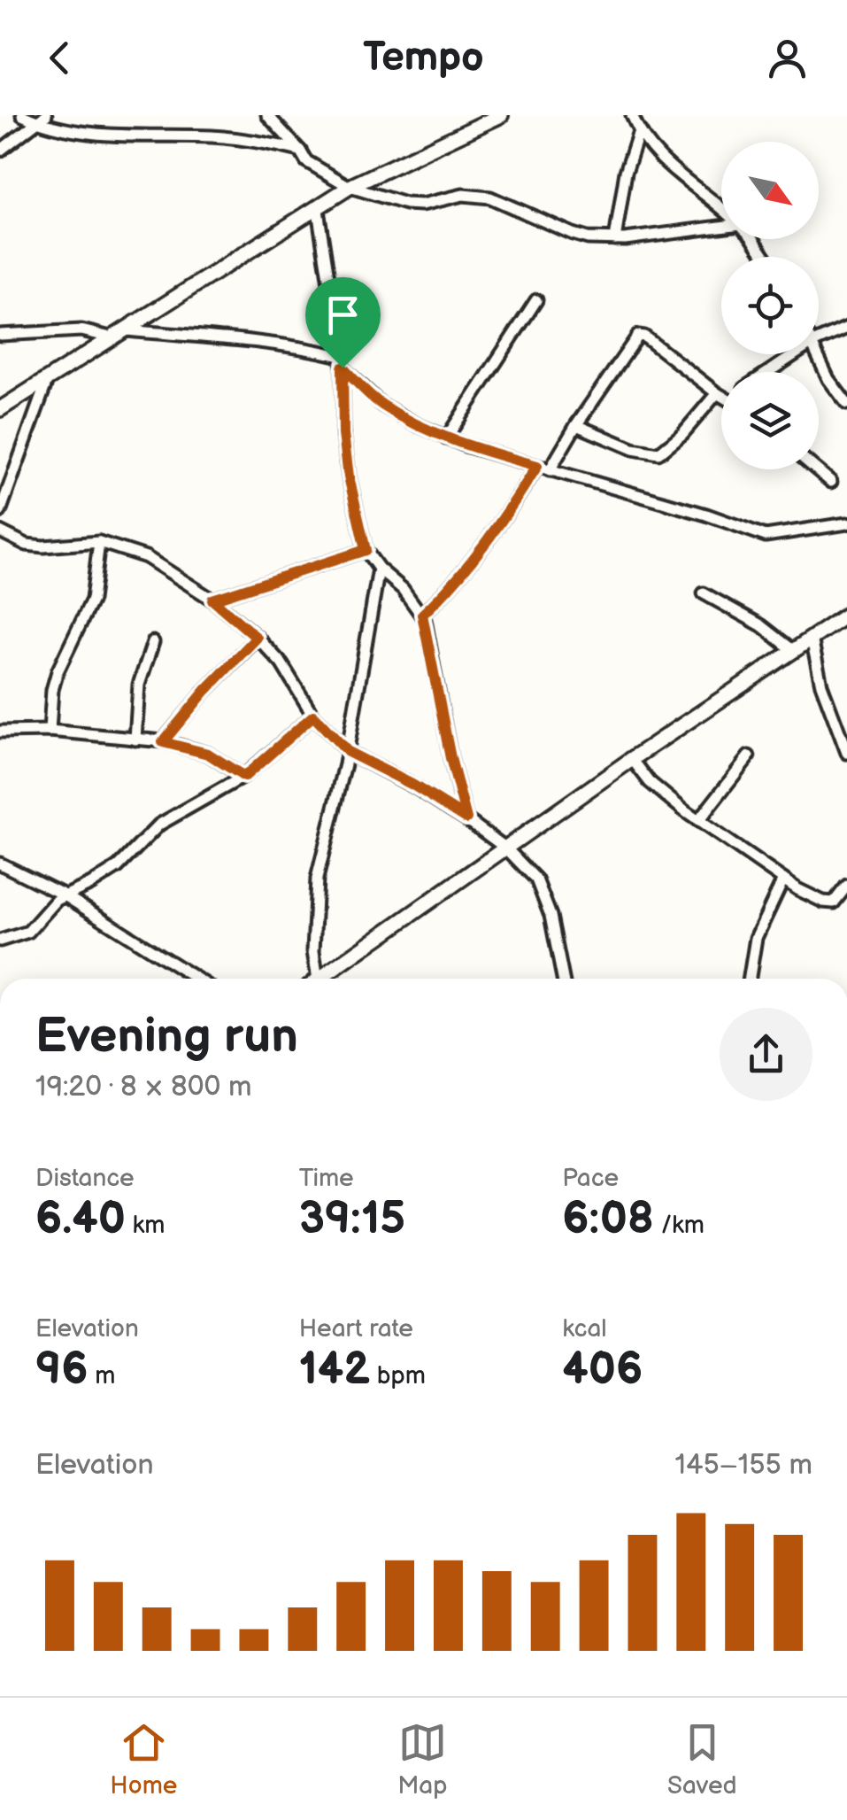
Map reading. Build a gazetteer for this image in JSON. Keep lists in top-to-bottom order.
{
  "north": "bottom right",
  "page": {
    "header": "Tempo",
    "heading": ["Evening run", "19:20 · 8 × 800 m"],
    "stats": [
      ["Distance", "6.40 km"],
      ["Time", "39:15"],
      ["Pace", "6:08 /km"],
      ["Elevation", "96 m"],
      ["Heart rate", "142 bpm"],
      ["kcal", "406"]
    ],
    "chart": ["Elevation", "145–155 m"],
    "tabs": ["Home", "Map", "Saved"]
  }
}
